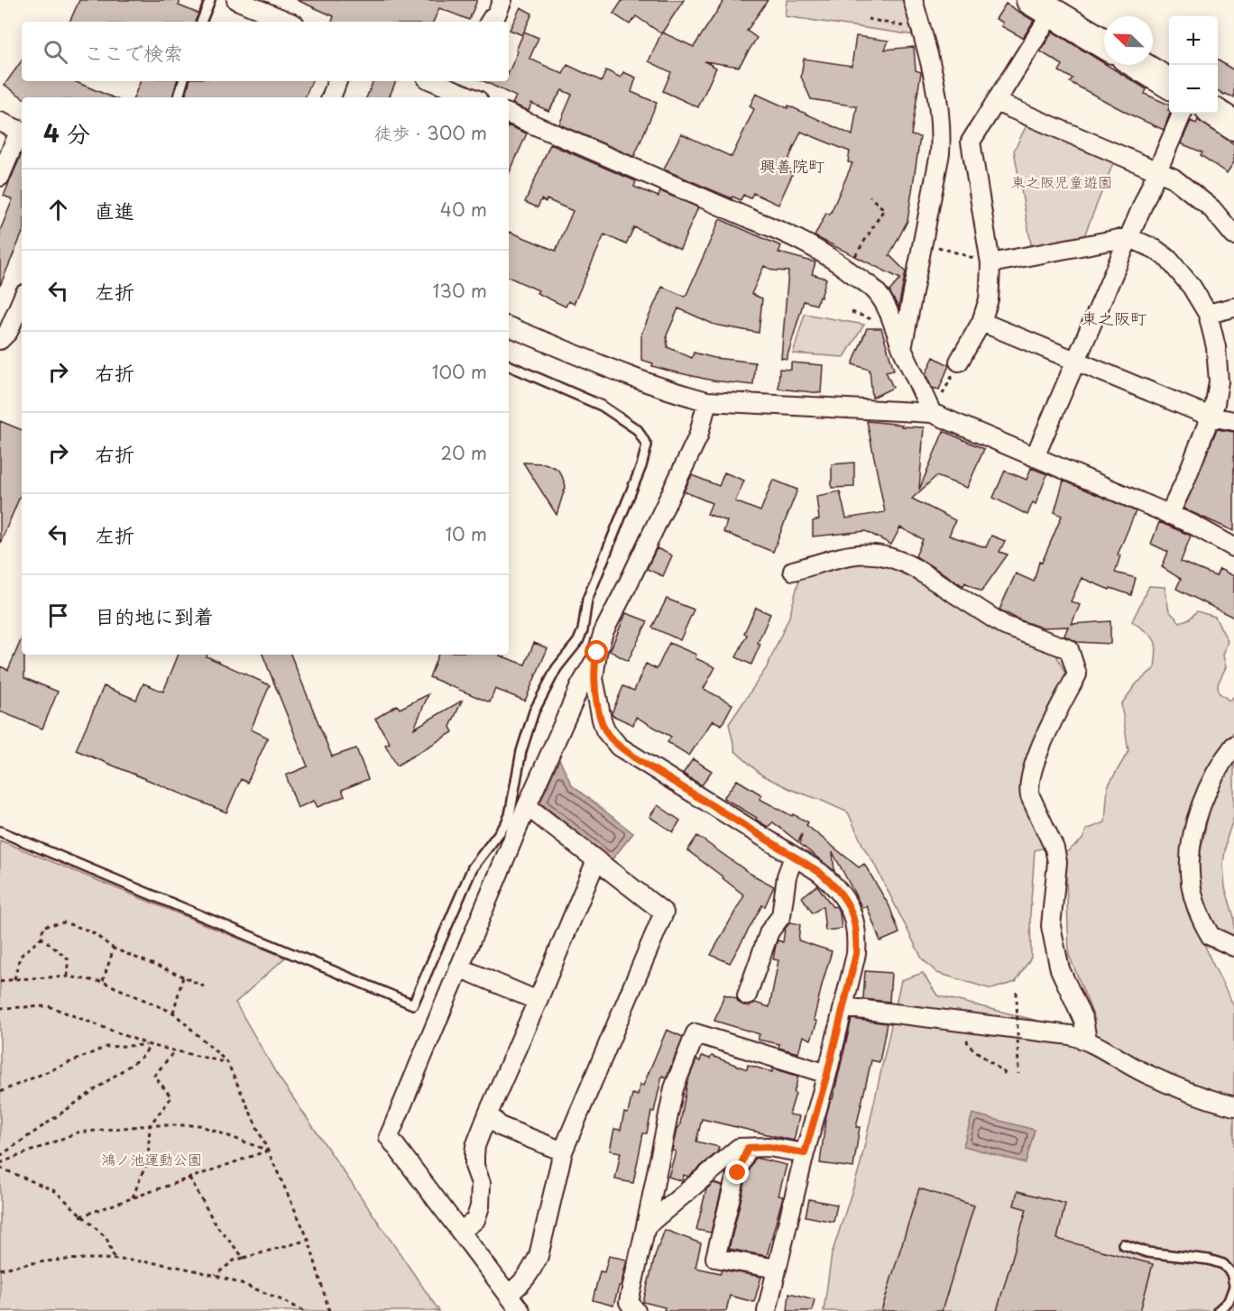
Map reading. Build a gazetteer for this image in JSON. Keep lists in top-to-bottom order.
{
  "districts": ["興善院町", "東之阪町"],
  "parks": ["東之阪児童遊園", "鴻ノ池運動公園"],
  "north": "top left",
  "page": {
    "map_buttons": ["+", "−"],
    "search": "ここで検索",
    "heading": ["4 分", "徒歩 · 300 m"],
    "list": [
      ["直進", "40 m"],
      ["左折", "130 m"],
      ["右折", "100 m"],
      ["右折", "20 m"],
      ["左折", "10 m"],
      "目的地に到着"
    ]
  }
}
